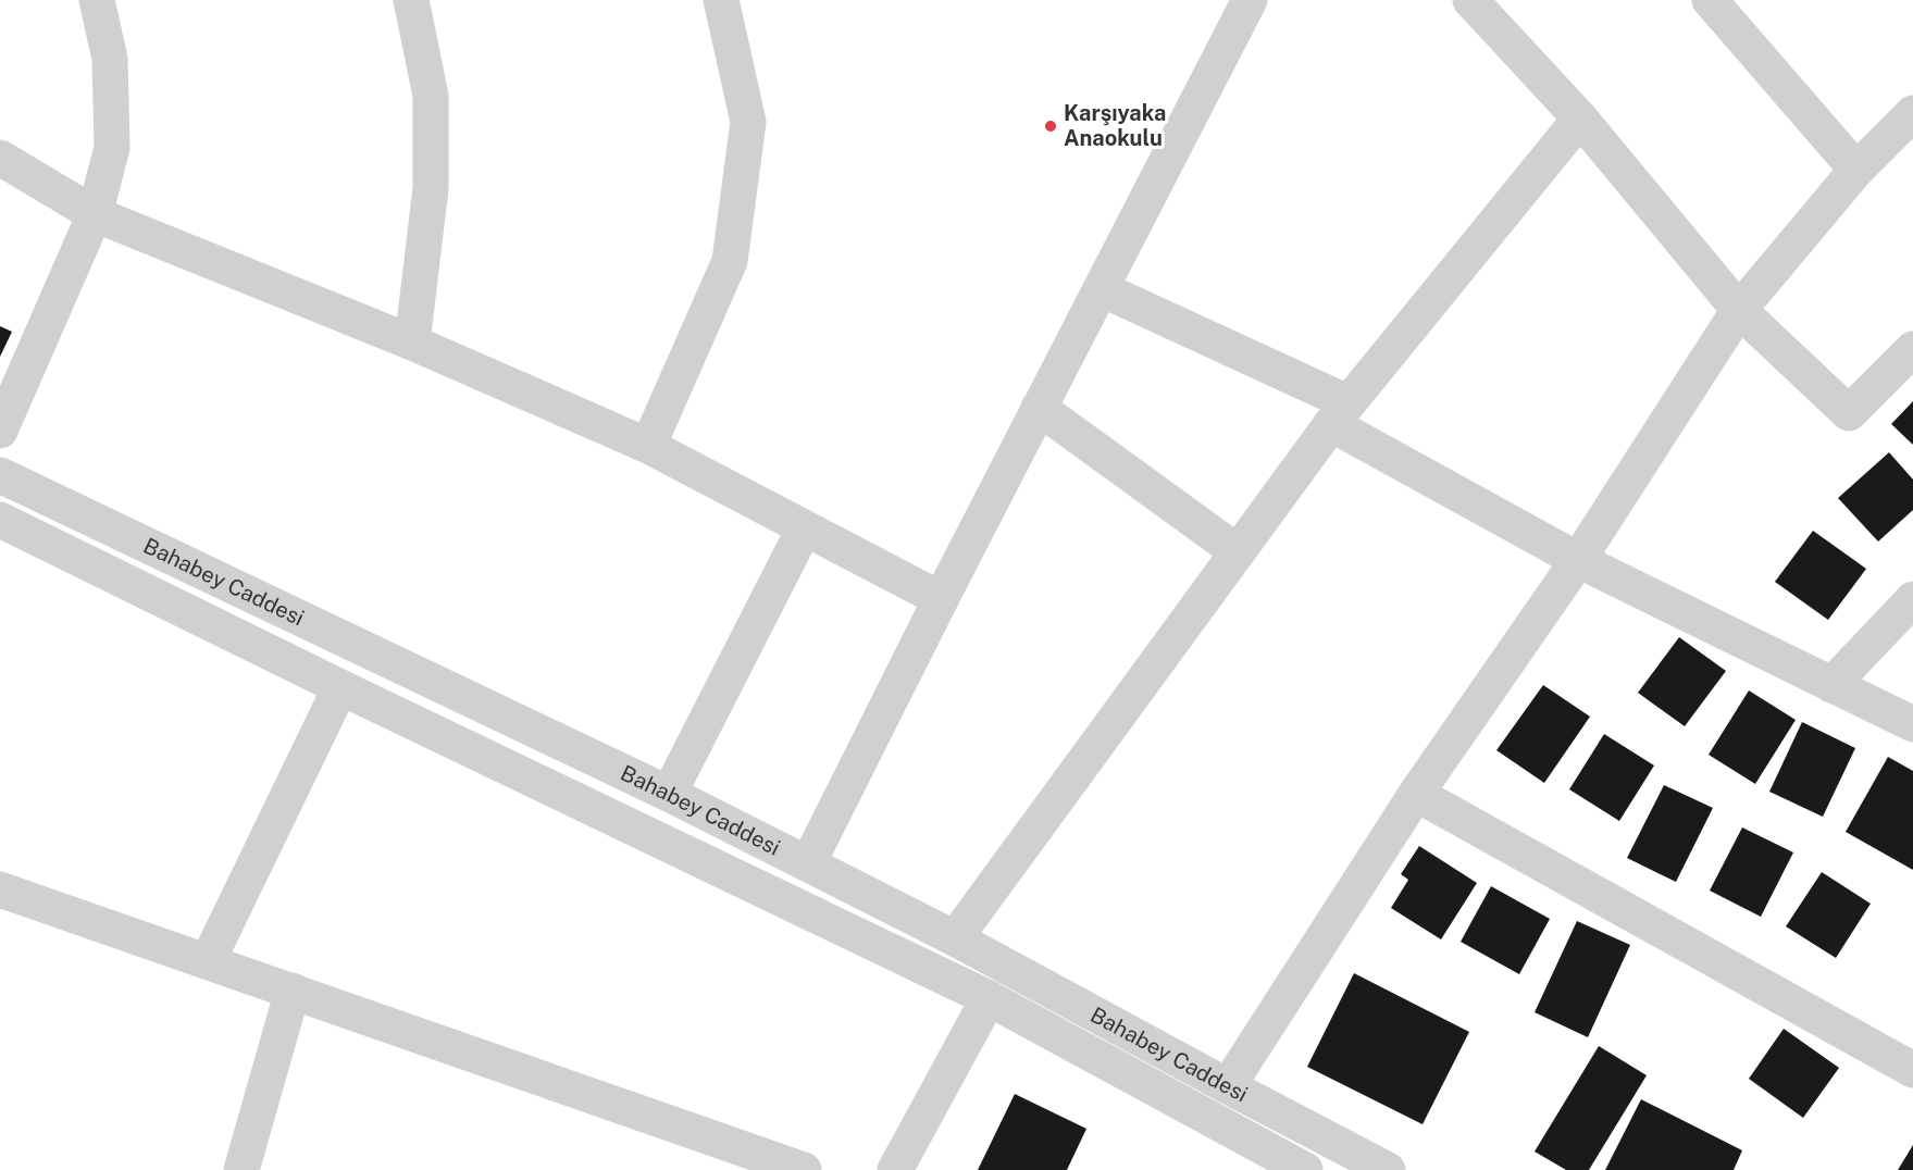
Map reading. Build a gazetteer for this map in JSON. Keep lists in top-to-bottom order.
{
  "streets": {
    "street": ["Bahabey Caddesi"]
  },
  "places": ["Karşıyaka Anaokulu"]
}
